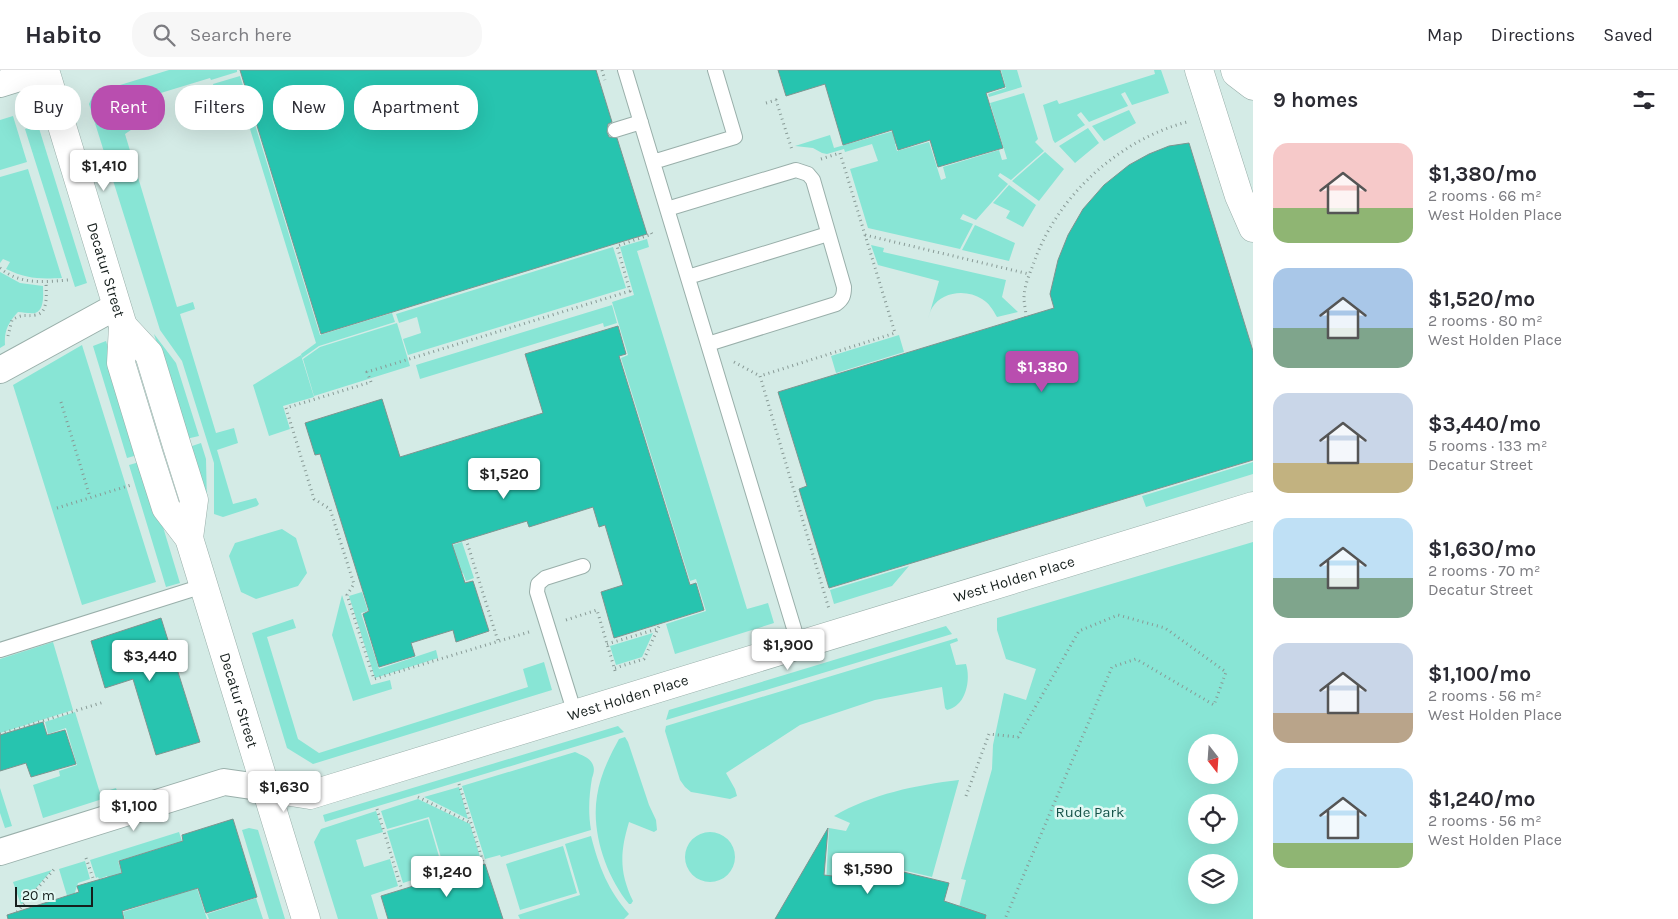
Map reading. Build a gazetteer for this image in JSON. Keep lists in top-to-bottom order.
{
  "streets": {
    "street": ["Decatur Street", "West Holden Place"]
  },
  "crossings": [
    ["Decatur Street", "West Holden Place"]
  ],
  "parks": ["Rude Park"],
  "scale_bar": "20 m",
  "north": "bottom",
  "page": {
    "header": "Habito",
    "search": "Search here",
    "nav": ["Map", "Directions", "Saved"],
    "heading": "9 homes",
    "chip": [
      "Buy",
      "Rent",
      "Filters",
      "New",
      "Apartment"
    ],
    "list": [
      {
        "name": "$1,380/mo",
        "note": "2 rooms · 66 m² · West Holden Place"
      },
      {
        "name": "$1,520/mo",
        "note": "2 rooms · 80 m² · West Holden Place"
      },
      {
        "name": "$3,440/mo",
        "note": "5 rooms · 133 m² · Decatur Street"
      },
      {
        "name": "$1,630/mo",
        "note": "2 rooms · 70 m² · Decatur Street"
      },
      {
        "name": "$1,100/mo",
        "note": "2 rooms · 56 m² · West Holden Place"
      },
      {
        "name": "$1,240/mo",
        "note": "2 rooms · 56 m² · West Holden Place"
      }
    ],
    "price": [
      "$1,410",
      "$1,380",
      "$1,520",
      "$1,900",
      "$3,440",
      "$1,630",
      "$1,100",
      "$1,590",
      "$1,240"
    ],
    "scale": "20 m"
  }
}
